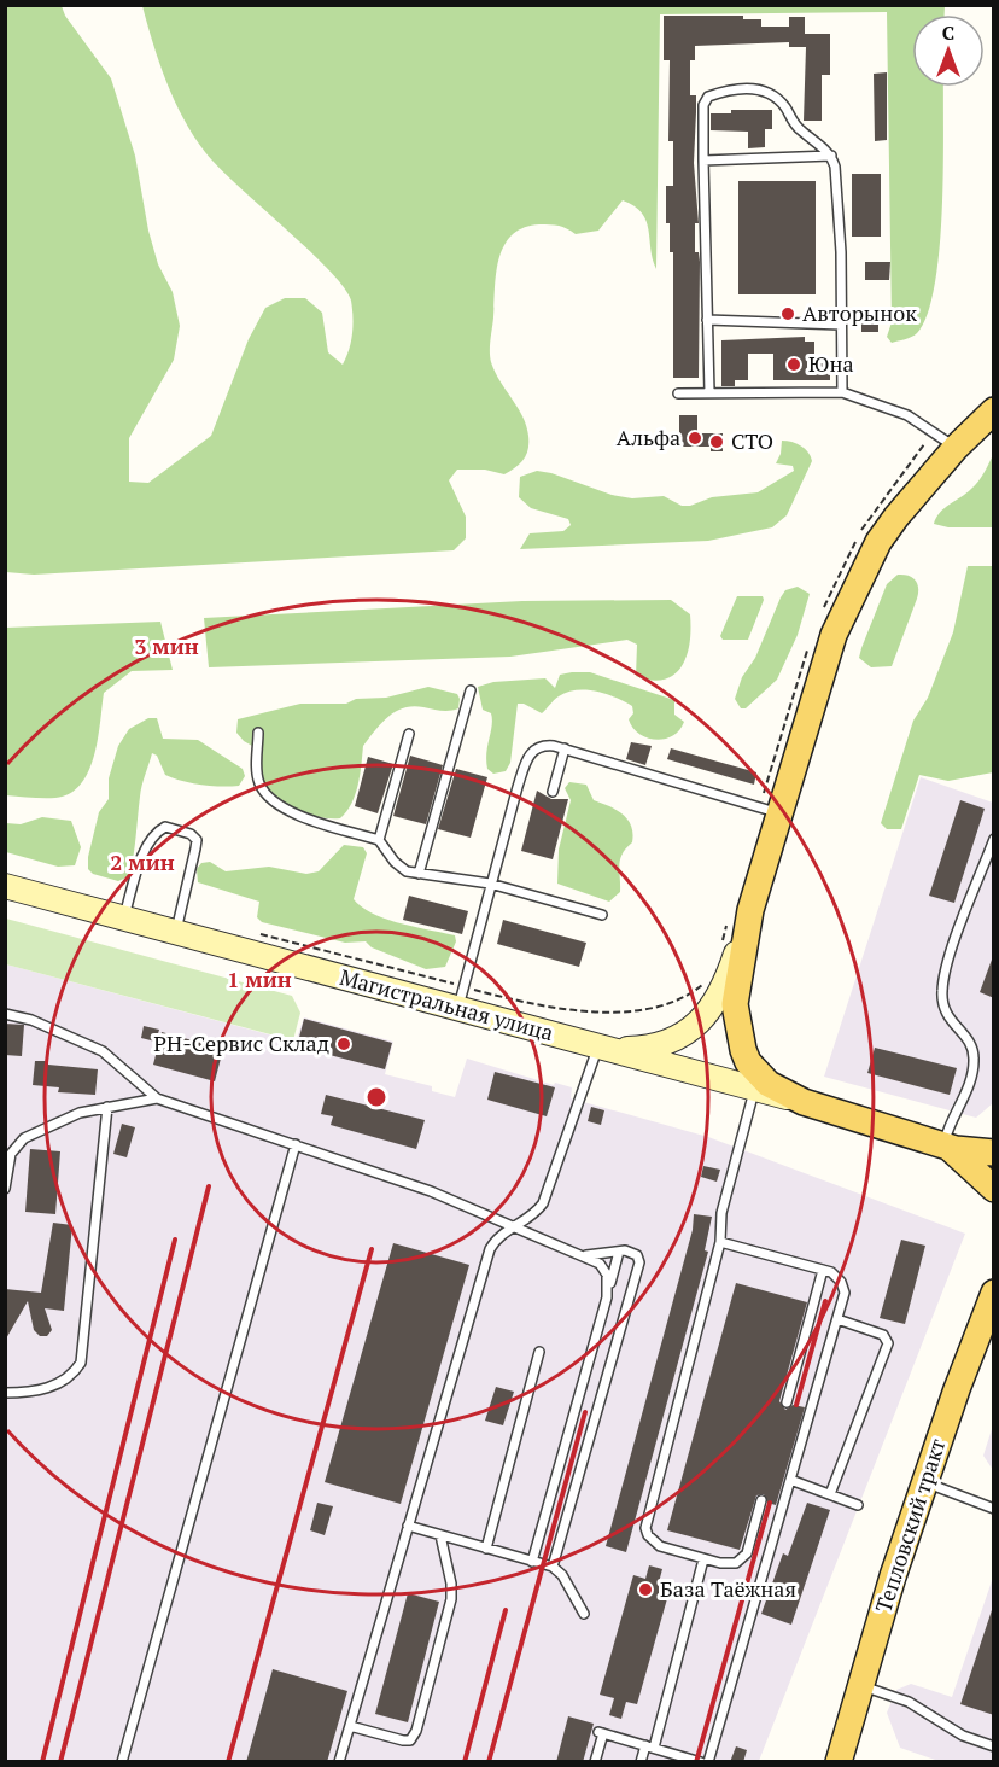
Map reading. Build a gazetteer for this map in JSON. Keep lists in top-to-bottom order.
{
  "streets": {
    "main road": ["Магистральная улица", "Тепловский тракт"]
  },
  "places": [
    "Авторынок",
    "Юна",
    "Альфа",
    "СТО",
    "РН-Сервис Cклад",
    "База Таёжная"
  ],
  "north": "top",
  "rings": ["3 мин", "2 мин", "1 мин"]
}
